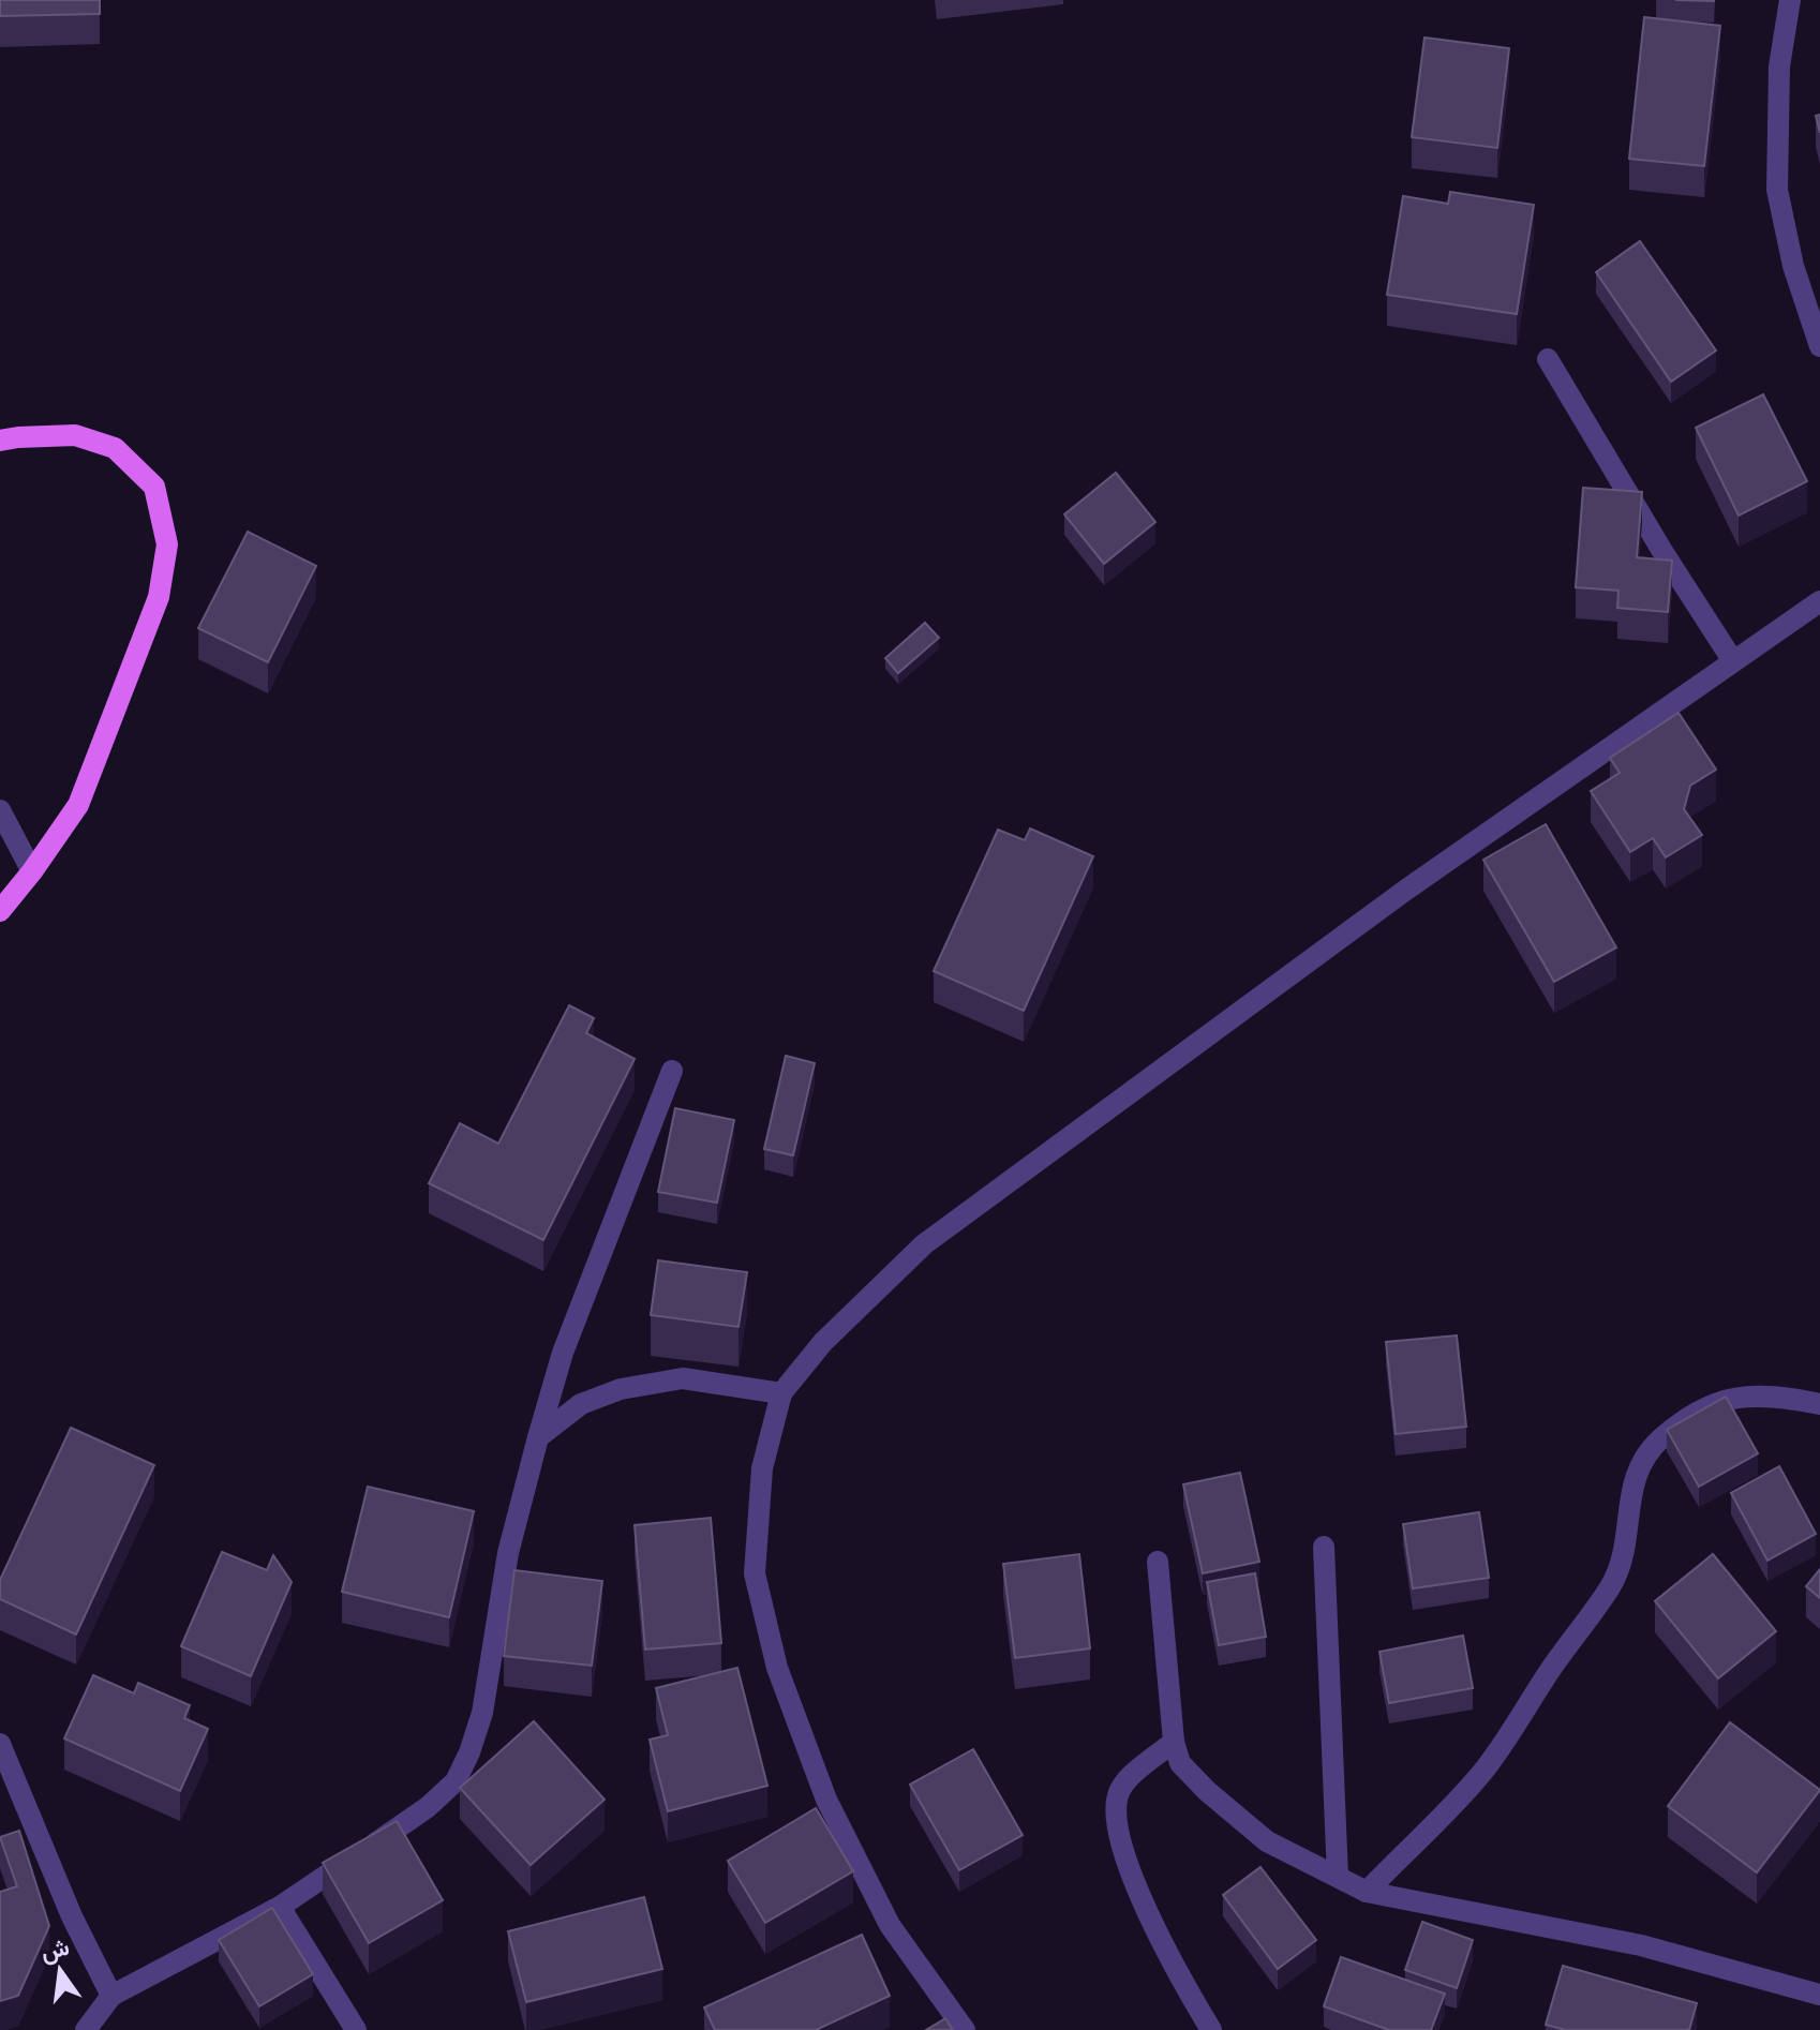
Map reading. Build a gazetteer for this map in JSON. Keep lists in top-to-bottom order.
{
  "north": "top"
}
